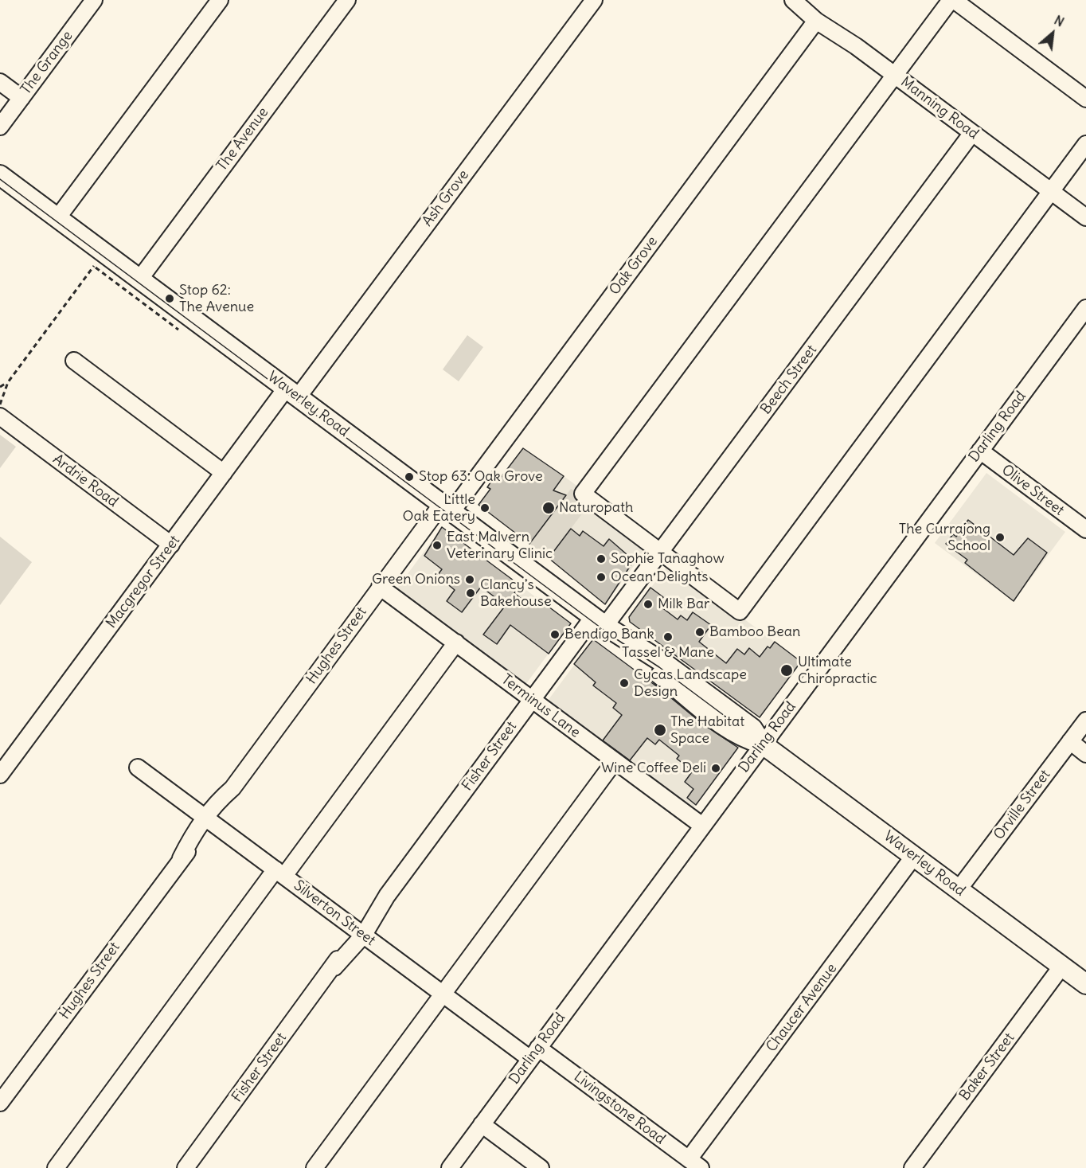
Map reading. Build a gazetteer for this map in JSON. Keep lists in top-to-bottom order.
{
  "streets": {
    "main road": ["Waverley Road"],
    "street": [
      "The Grange",
      "Manning Road",
      "The Avenue",
      "Ash Grove",
      "Oak Grove",
      "Beech Street",
      "Darling Road",
      "Ardrie Road",
      "Olive Street",
      "Macgregor Street",
      "Hughes Street",
      "Terminus Lane",
      "Fisher Street",
      "Orville Street",
      "Silverton Street",
      "Chaucer Avenue",
      "Baker Street",
      "Livingstone Road"
    ]
  },
  "crossings": [
    ["Manning Road", "Oak Grove"],
    ["Manning Road", "Beech Street"],
    ["The Avenue", "Waverley Road"],
    ["Ash Grove", "Waverley Road"],
    ["Ash Grove", "Macgregor Street"],
    ["Oak Grove", "Waverley Road"],
    ["Oak Grove", "Hughes Street"],
    ["Beech Street", "Waverley Road"],
    ["Beech Street", "Fisher Street"],
    ["Waverley Road", "Darling Road"],
    ["Waverley Road", "Macgregor Street"],
    ["Waverley Road", "Hughes Street"],
    ["Waverley Road", "Fisher Street"],
    ["Waverley Road", "Orville Street"],
    ["Waverley Road", "Chaucer Avenue"],
    ["Waverley Road", "Baker Street"],
    ["Darling Road", "Olive Street"],
    ["Darling Road", "Terminus Lane"],
    ["Darling Road", "Silverton Street"],
    ["Darling Road", "Livingstone Road"],
    ["Ardrie Road", "Macgregor Street"],
    ["Hughes Street", "Terminus Lane"],
    ["Hughes Street", "Silverton Street"],
    ["Terminus Lane", "Fisher Street"],
    ["Fisher Street", "Silverton Street"],
    ["Silverton Street", "Livingstone Road"],
    ["Chaucer Avenue", "Livingstone Road"]
  ],
  "places": [
    "Stop 62: The Avenue",
    "Stop 63: Oak Grove",
    "Little Oak Eatery",
    "Naturopath",
    "The Currajong School",
    "East Malvern Veterinary Clinic",
    "Sophie Tanaghow",
    "Ocean Delights",
    "Green Onions",
    "Clancy's Bakehouse",
    "Milk Bar",
    "Bamboo Bean",
    "Bendigo Bank",
    "Tassel & Mane",
    "Ultimate Chiropractic",
    "Cycas Landscape Design",
    "The Habitat Space",
    "Wine Coffee Deli"
  ],
  "north": "top right"
}
